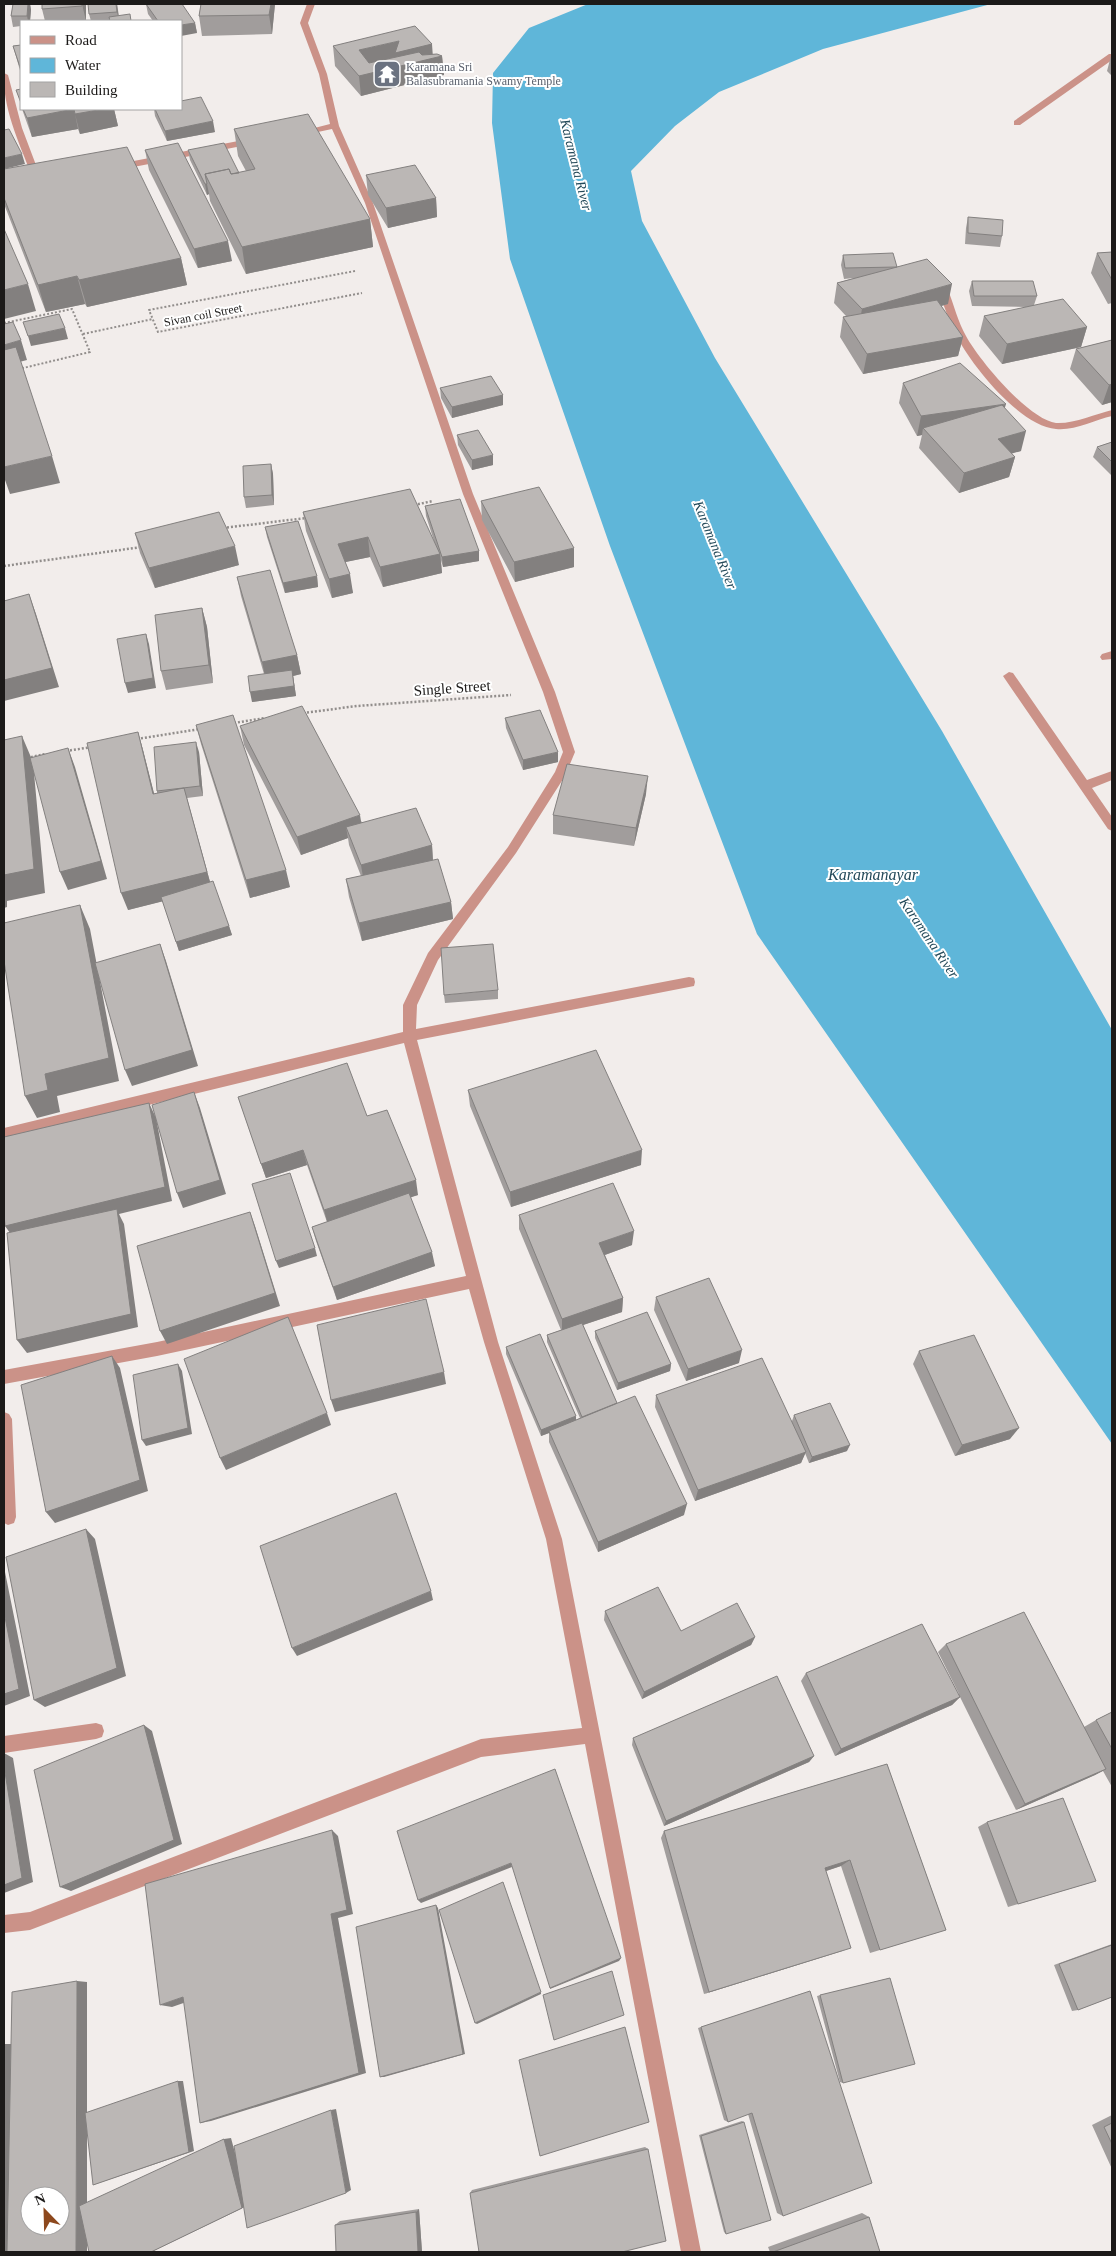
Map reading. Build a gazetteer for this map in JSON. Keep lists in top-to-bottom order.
{
  "streets": {
    "path": ["Sivan coil Street", "Single Street"]
  },
  "water": ["Karamana River", "Karamanayar"],
  "places": {
    "temple": ["Karamana Sri Balasubramania Swamy Temple"]
  },
  "legend": ["Road", "Water", "Building"],
  "north": "top left"
}
